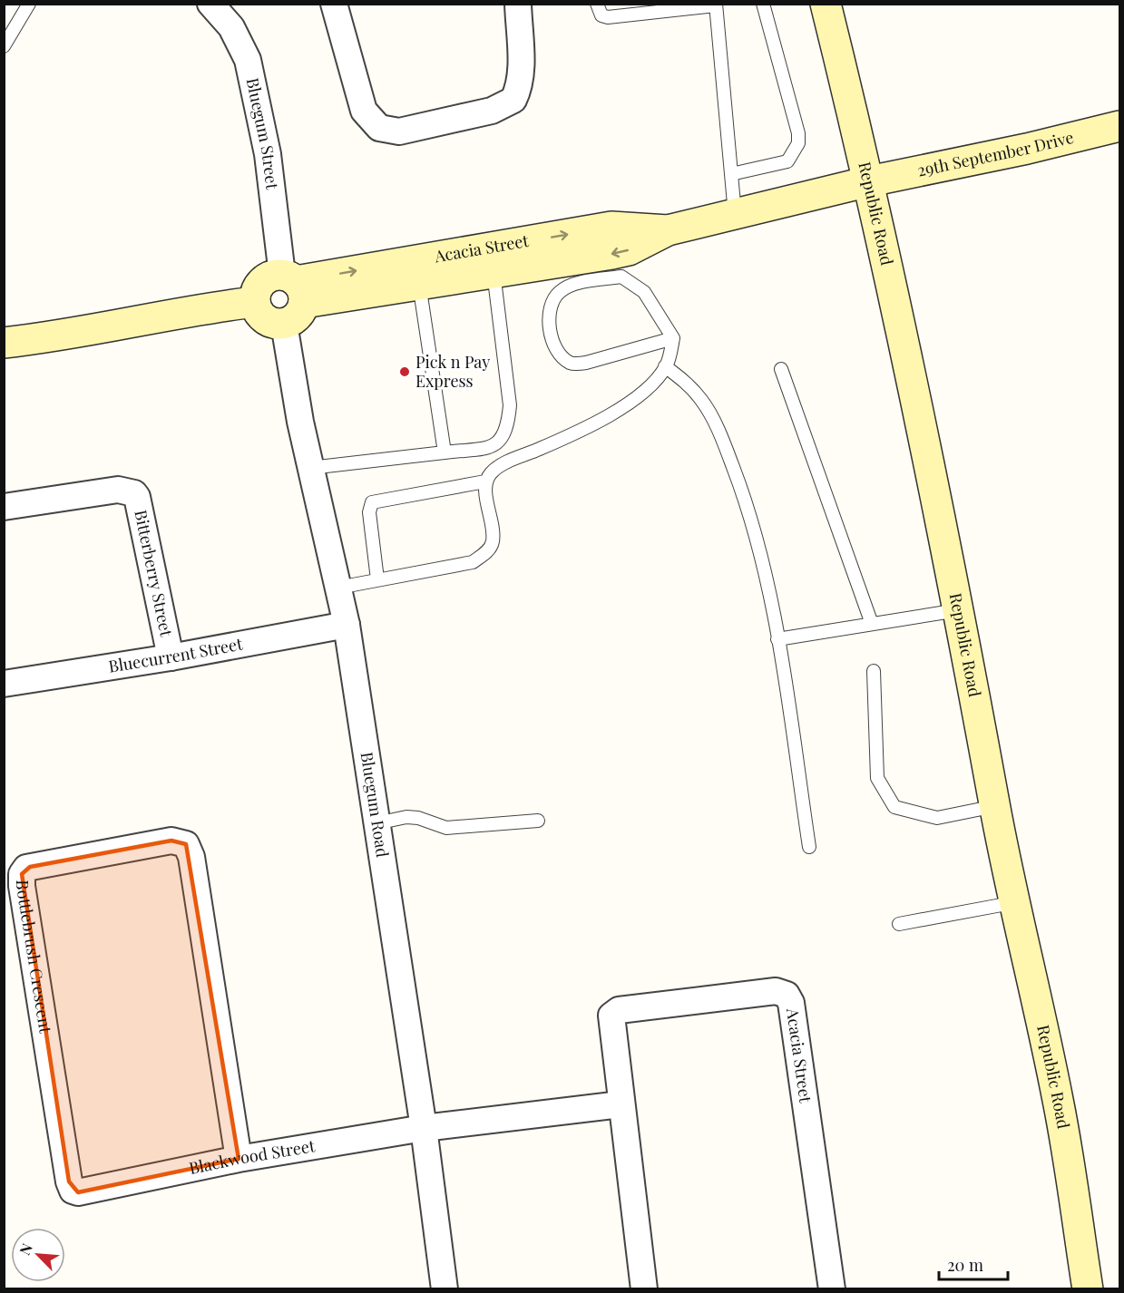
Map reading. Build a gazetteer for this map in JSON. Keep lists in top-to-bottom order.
{
  "streets": {
    "street": [
      "Bluegum Street",
      "29th September Drive",
      "Republic Road",
      "Acacia Street",
      "Bitterberry Street",
      "Bluecurrent Street",
      "Bluegum Road",
      "Bottlebrush Crescent",
      "Blackwood Street"
    ]
  },
  "crossings": [
    ["Bluegum Street", "Acacia Street"],
    ["Bluegum Street", "Bluegum Road"],
    ["29th September Drive", "Republic Road"],
    ["29th September Drive", "Acacia Street"],
    ["Republic Road", "Acacia Street"],
    ["Acacia Street", "Bluegum Road"],
    ["Bitterberry Street", "Bluecurrent Street"],
    ["Bluecurrent Street", "Bluegum Road"],
    ["Bluegum Road", "Blackwood Street"],
    ["Bottlebrush Crescent", "Blackwood Street"]
  ],
  "places": ["Pick n Pay Express"],
  "scale_bar": "20 m",
  "north": "top left"
}
